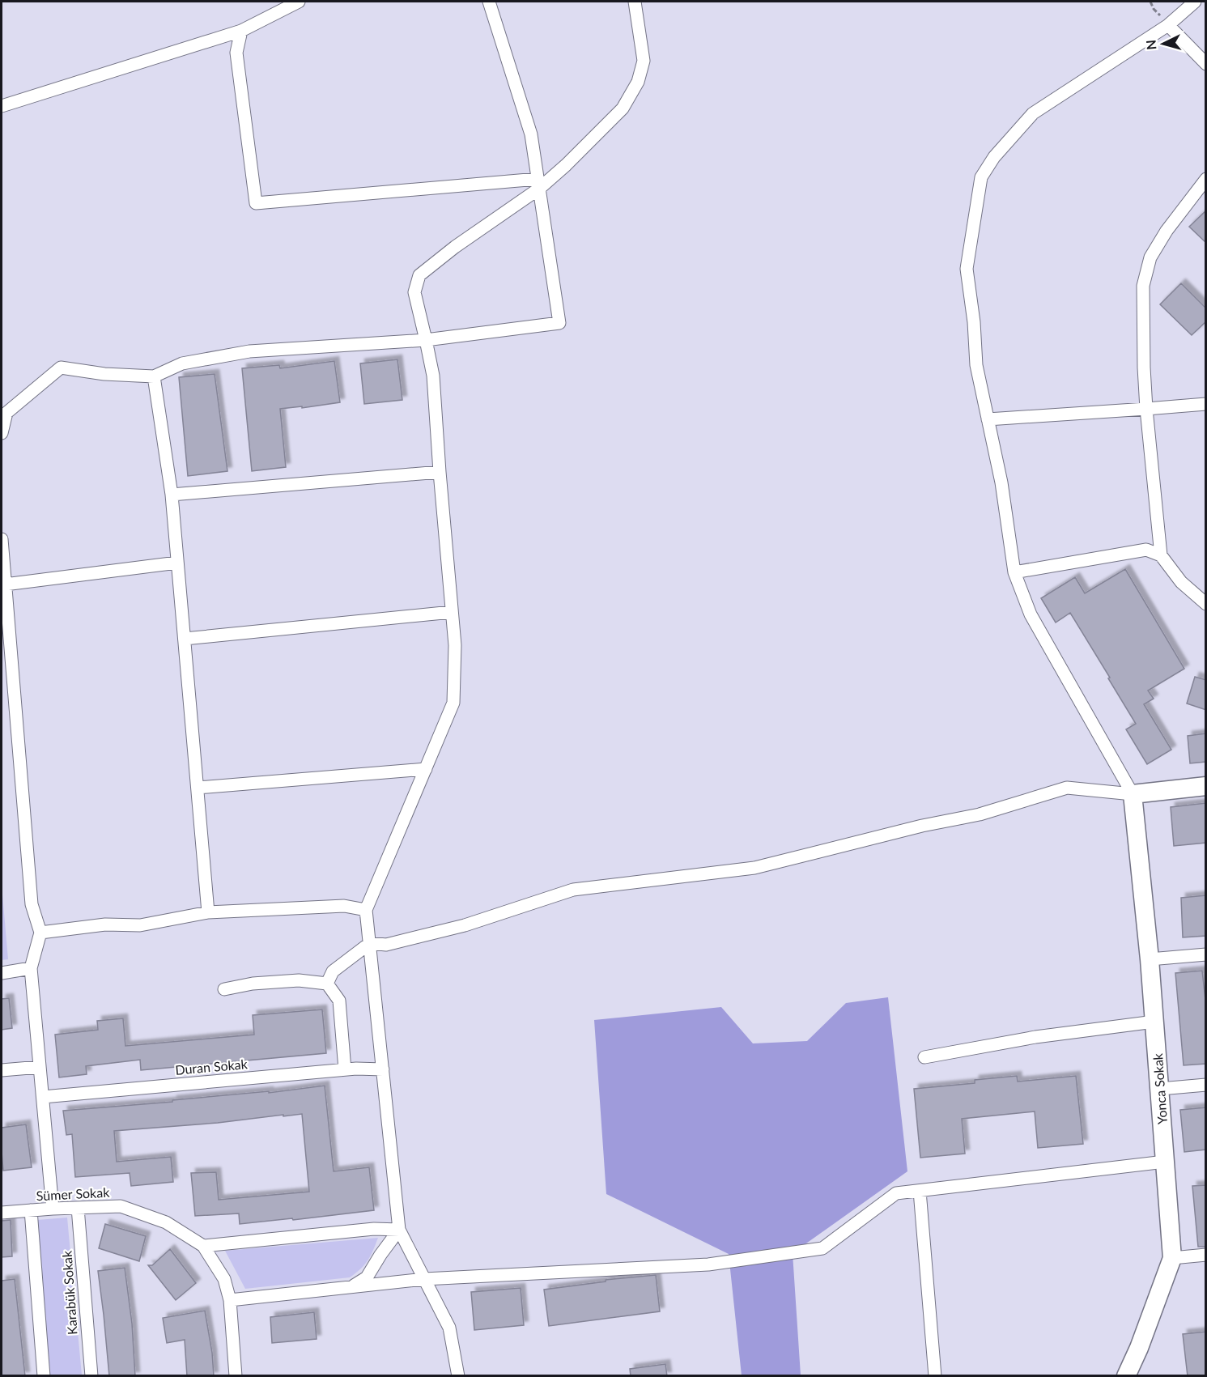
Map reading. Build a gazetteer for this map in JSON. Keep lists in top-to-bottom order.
{
  "streets": {
    "street": [
      "Duran Sokak",
      "Yonca Sokak",
      "Sümer Sokak",
      "Karabük Sokak"
    ]
  },
  "crossings": [
    ["Sümer Sokak", "Karabük Sokak"]
  ],
  "north": "left"
}
